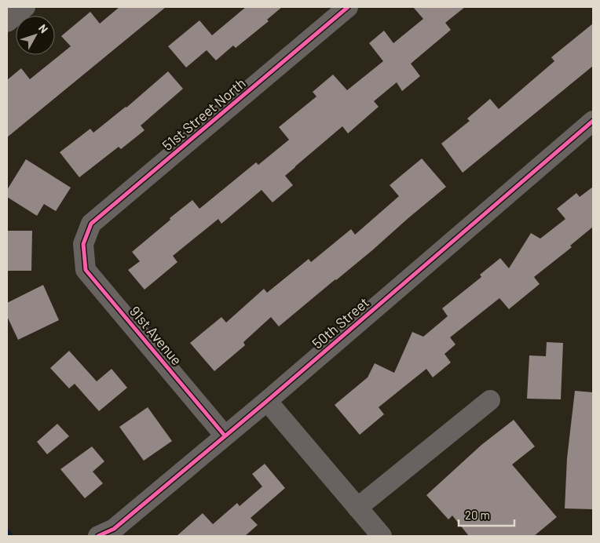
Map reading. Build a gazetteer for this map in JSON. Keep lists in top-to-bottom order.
{
  "streets": {
    "street": ["51st Street North", "50th Street", "91st Avenue"]
  },
  "crossings": [
    ["51st Street North", "91st Avenue"],
    ["50th Street", "91st Avenue"]
  ],
  "scale_bar": "20 m",
  "north": "top right"
}
